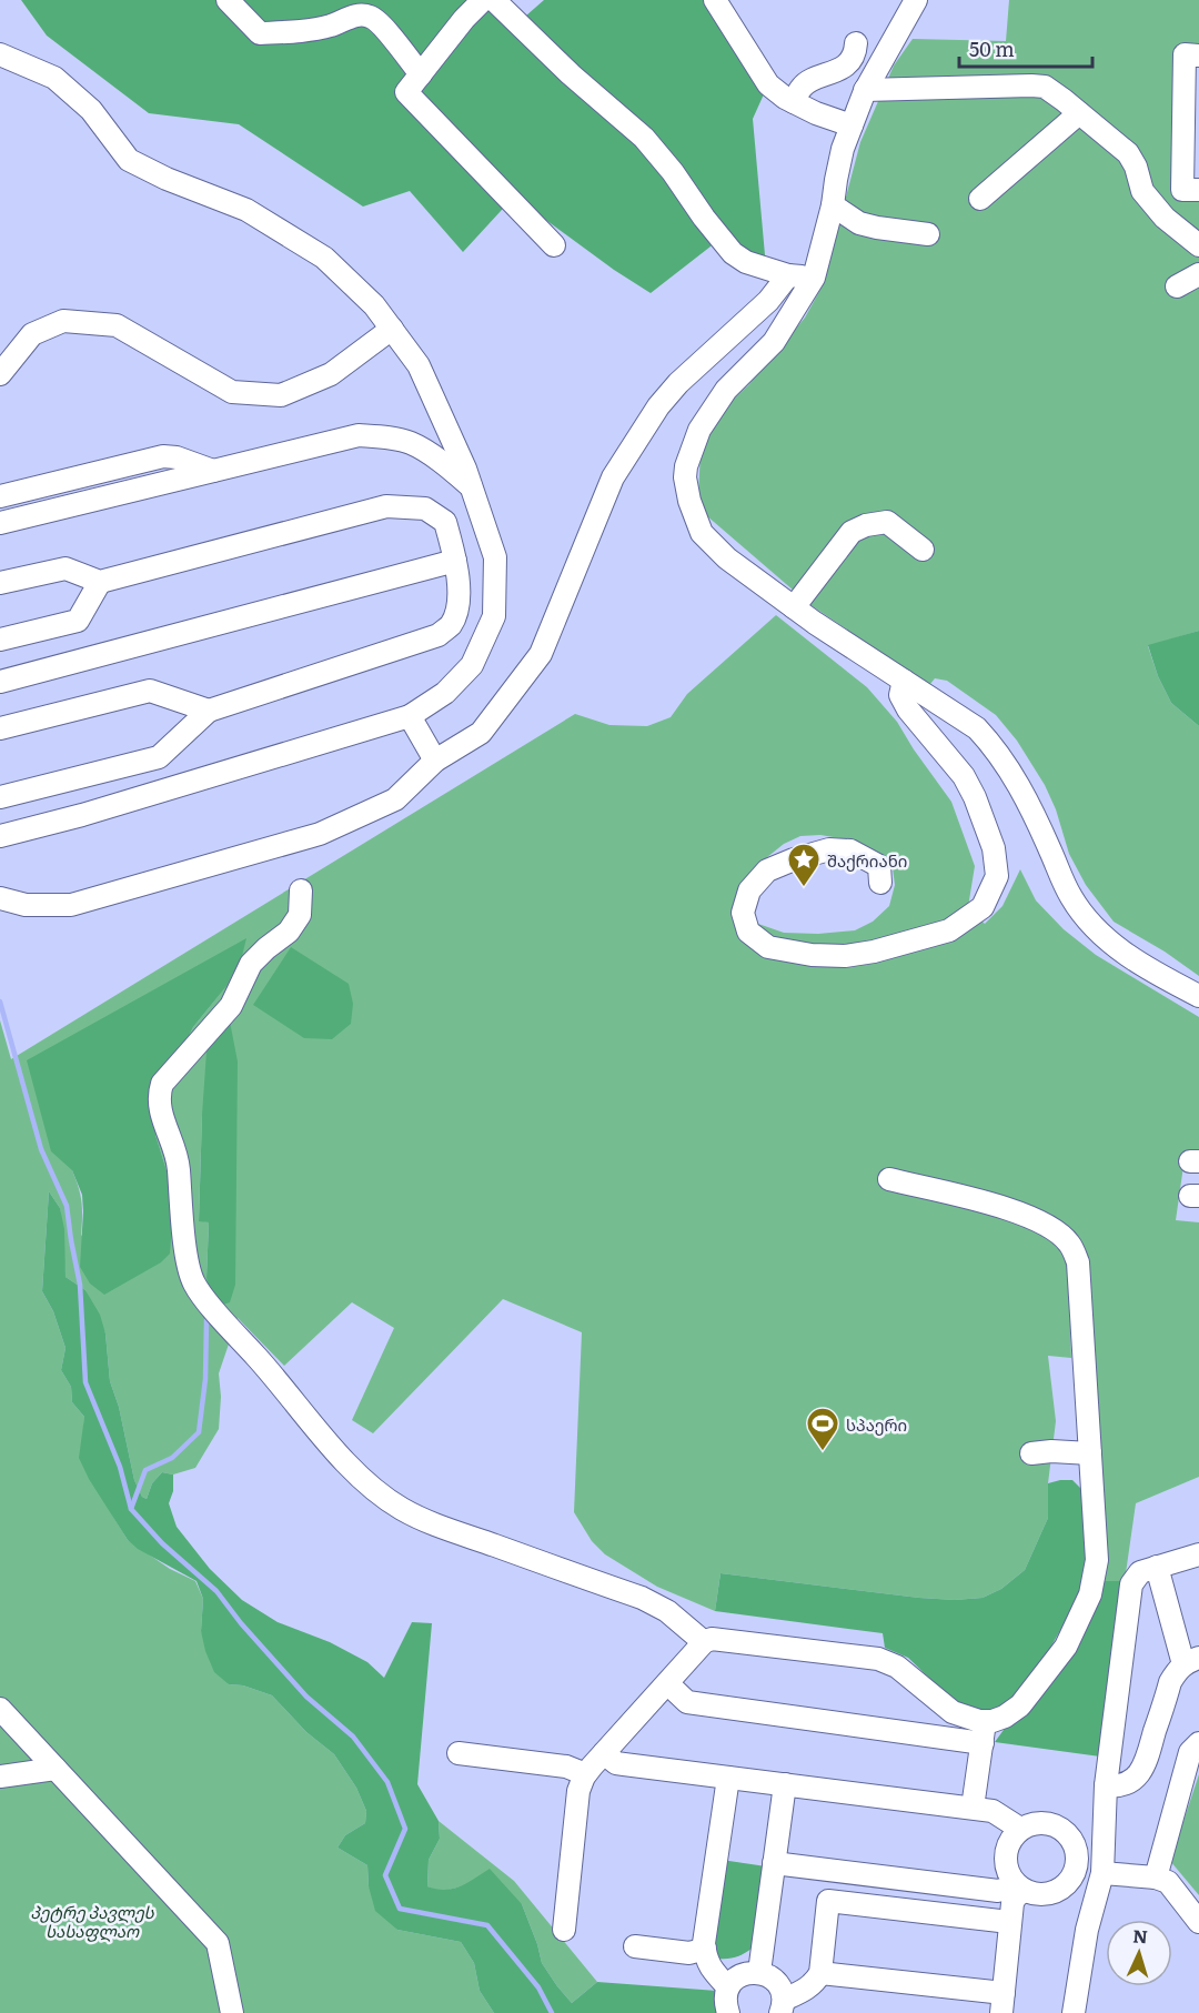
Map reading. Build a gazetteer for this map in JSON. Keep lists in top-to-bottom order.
{
  "parks": ["პეტრე პავლეს სასაფლაო"],
  "places": {
    "place": ["შაქრიანი"],
    "sports": ["სპაერი"]
  },
  "scale_bar": "50 m",
  "north": "top"
}
